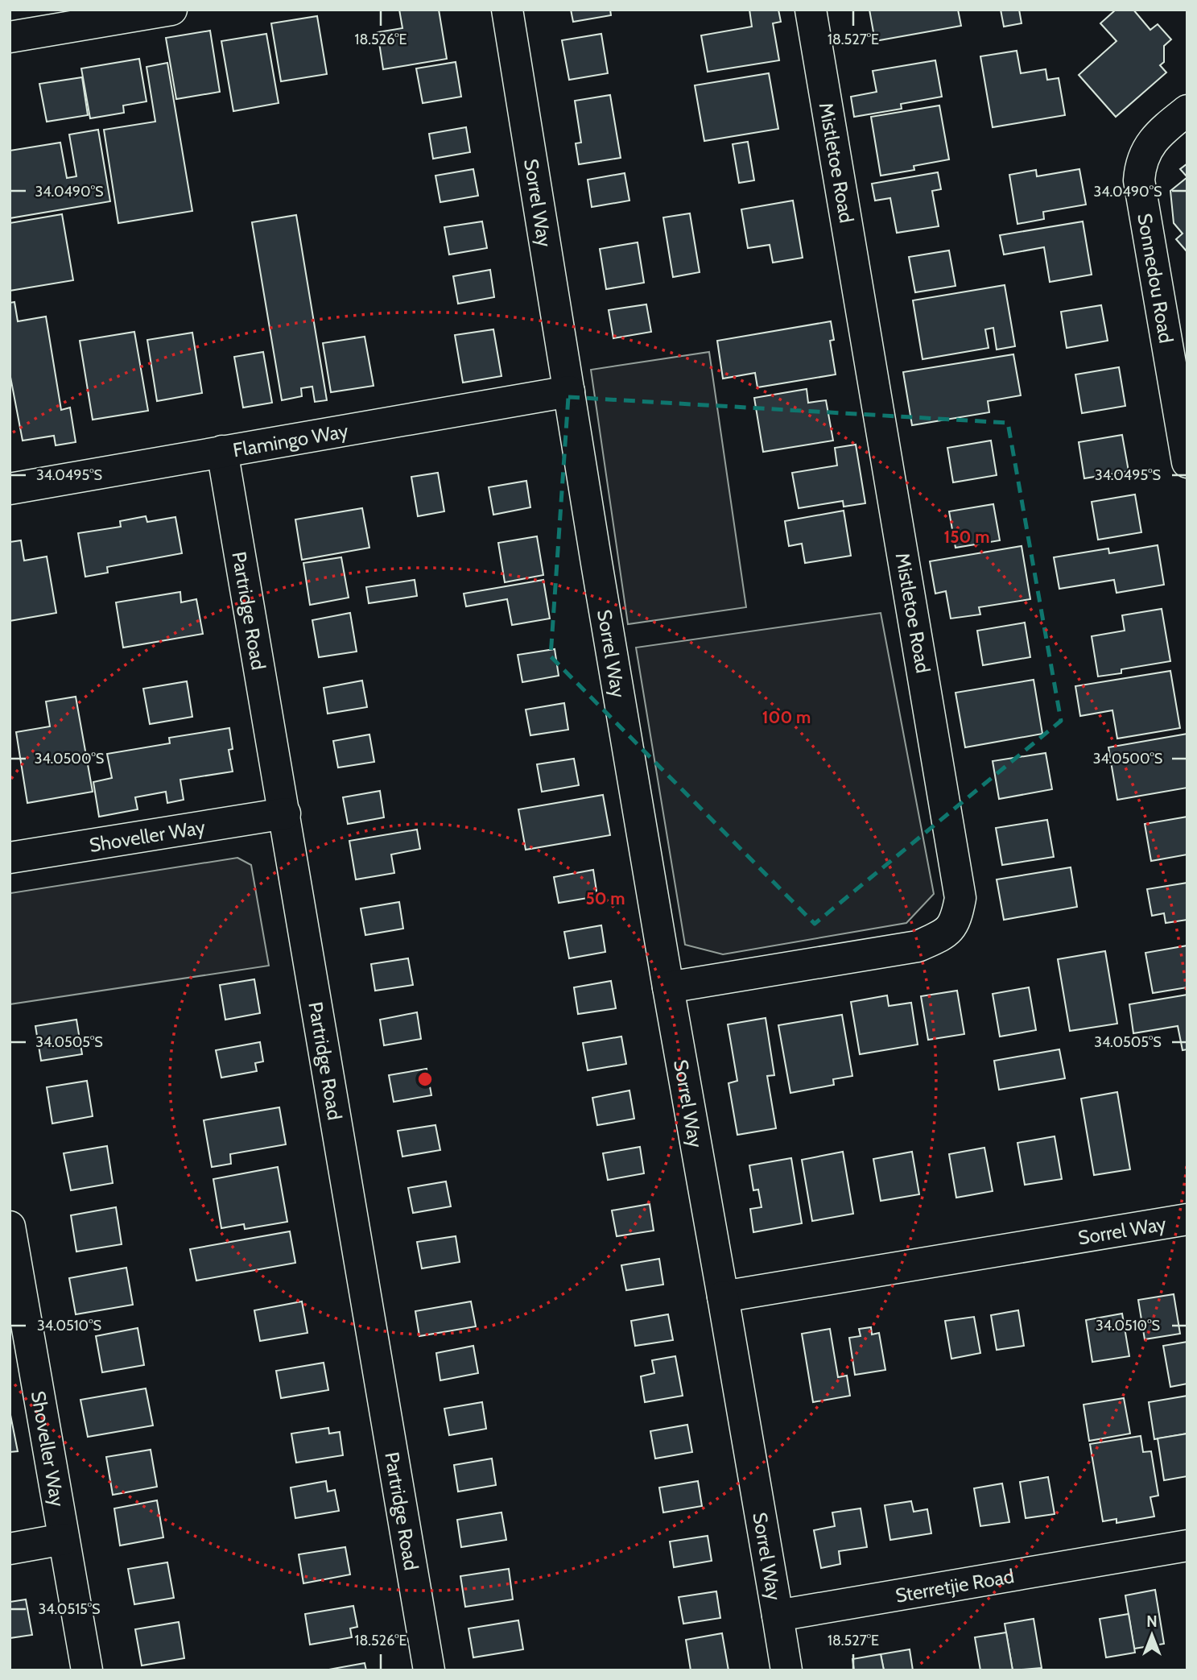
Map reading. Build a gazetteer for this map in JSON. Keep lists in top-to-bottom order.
{
  "streets": {
    "street": [
      "Mistletoe Road",
      "Sorrel Way",
      "Sonnedou Road",
      "Flamingo Way",
      "Partridge Road",
      "Shoveller Way",
      "Sterretjie Road"
    ]
  },
  "crossings": [
    ["Mistletoe Road", "Sorrel Way"],
    ["Sorrel Way", "Flamingo Way"],
    ["Sorrel Way", "Sterretjie Road"],
    ["Flamingo Way", "Partridge Road"],
    ["Partridge Road", "Shoveller Way"]
  ],
  "north": "top",
  "coordinates": [
    "18.526°E",
    "18.527°E",
    "34.0490°S",
    "34.0495°S",
    "34.0500°S",
    "34.0505°S",
    "34.0510°S",
    "34.0515°S"
  ],
  "rings": ["150 m", "100 m", "50 m"]
}
